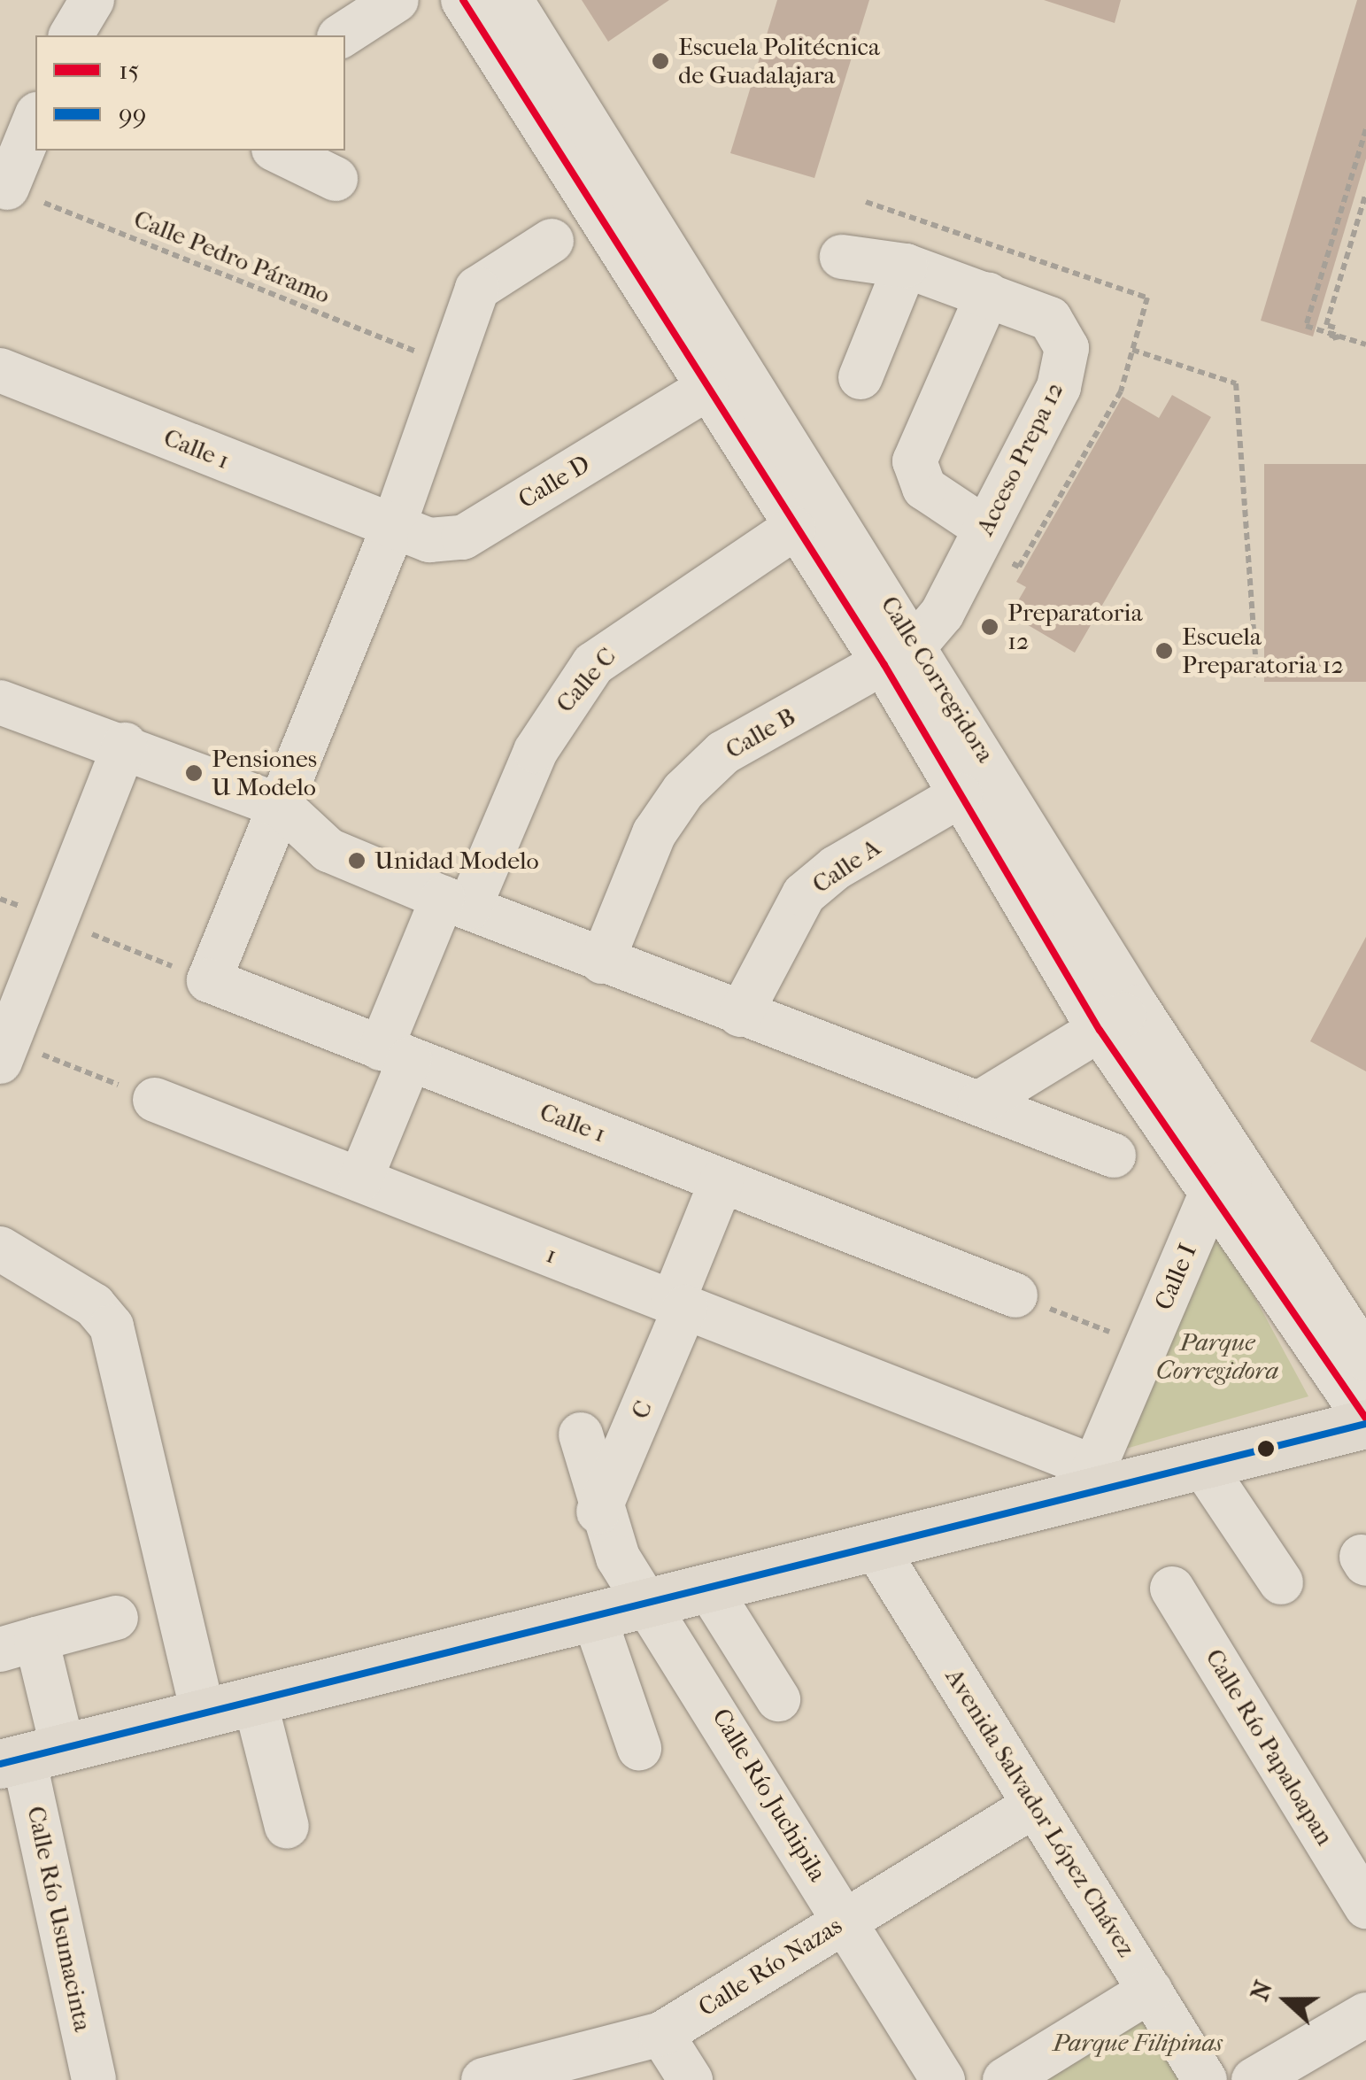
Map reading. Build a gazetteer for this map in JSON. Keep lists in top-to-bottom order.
{
  "streets": {
    "street": [
      "Calle 1",
      "Acceso Prepa 12",
      "Calle D",
      "Calle Corregidora",
      "Calle C",
      "Calle B",
      "Calle A",
      "1",
      "Calle I",
      "C",
      "Calle Río Papaloapan",
      "Calle Río Juchipila",
      "Avenida Salvador López Chávez",
      "Calle Río Usumacinta",
      "Calle Río Nazas"
    ],
    "path": ["Calle Pedro Páramo"]
  },
  "crossings": [
    ["Calle 1", "Calle D"],
    ["Calle 1", "Calle C"],
    ["Calle 1", "C"],
    ["Acceso Prepa 12", "Calle Corregidora"],
    ["Acceso Prepa 12", "Calle B"],
    ["Calle D", "Calle Corregidora"],
    ["Calle Corregidora", "Calle C"],
    ["Calle Corregidora", "Calle B"],
    ["Calle Corregidora", "Calle A"],
    ["Calle Corregidora", "Calle I"],
    ["Calle C", "1"],
    ["1", "Calle I"],
    ["1", "C"],
    ["Calle Río Juchipila", "Calle Río Nazas"],
    ["Avenida Salvador López Chávez", "Calle Río Nazas"]
  ],
  "parks": ["Parque Corregidora", "Parque Filipinas"],
  "places": [
    "Escuela Politécnica de Guadalajara",
    "Preparatoria 12",
    "Escuela Preparatoria 12",
    "Pensiones U Modelo",
    "Unidad Modelo"
  ],
  "lines": ["transit line 15", "transit line 99"],
  "legend": ["15", "99"],
  "north": "left"
}
